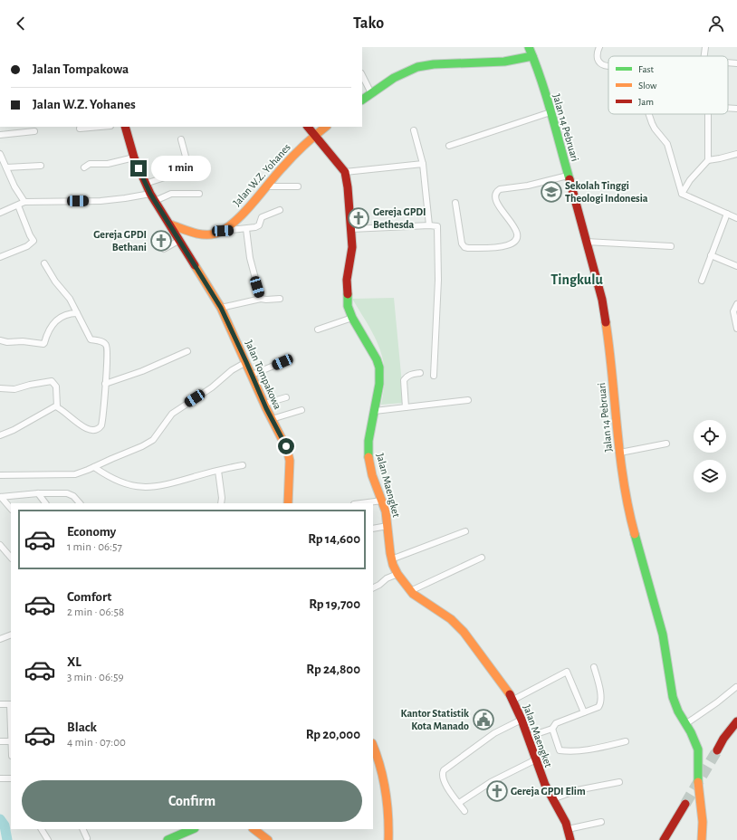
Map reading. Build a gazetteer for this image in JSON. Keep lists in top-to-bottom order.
{
  "streets": {
    "main road": [
      "Jalan 14 Pebruari",
      "Jalan W.Z. Yohanes",
      "Jalan Tompakowa",
      "Jalan Maengket"
    ]
  },
  "crossings": [
    ["Jalan W.Z. Yohanes", "Jalan Tompakowa"]
  ],
  "districts": ["Tingkulu"],
  "places": {
    "school or university": ["Sekolah Tinggi Theologi Indonesia"],
    "church": ["Gereja GPDI Bethesda", "Gereja GPDI Bethani", "Gereja GPDI Elim"],
    "public building": ["Kantor Statistik Kota Manado"]
  },
  "legend": ["Fast", "Slow", "Jam"],
  "page": {
    "header": "Tako",
    "banner": ["Jalan Tompakowa", "Jalan W.Z. Yohanes"],
    "bubble": "1 min",
    "list": [
      {
        "name": "Economy",
        "note": "1 min · 06:57",
        "value": "Rp 14,600"
      },
      {
        "name": "Comfort",
        "note": "2 min · 06:58",
        "value": "Rp 19,700"
      },
      {
        "name": "XL",
        "note": "3 min · 06:59",
        "value": "Rp 24,800"
      },
      {
        "name": "Black",
        "note": "4 min · 07:00",
        "value": "Rp 20,000"
      }
    ],
    "buttons": "Confirm"
  }
}
